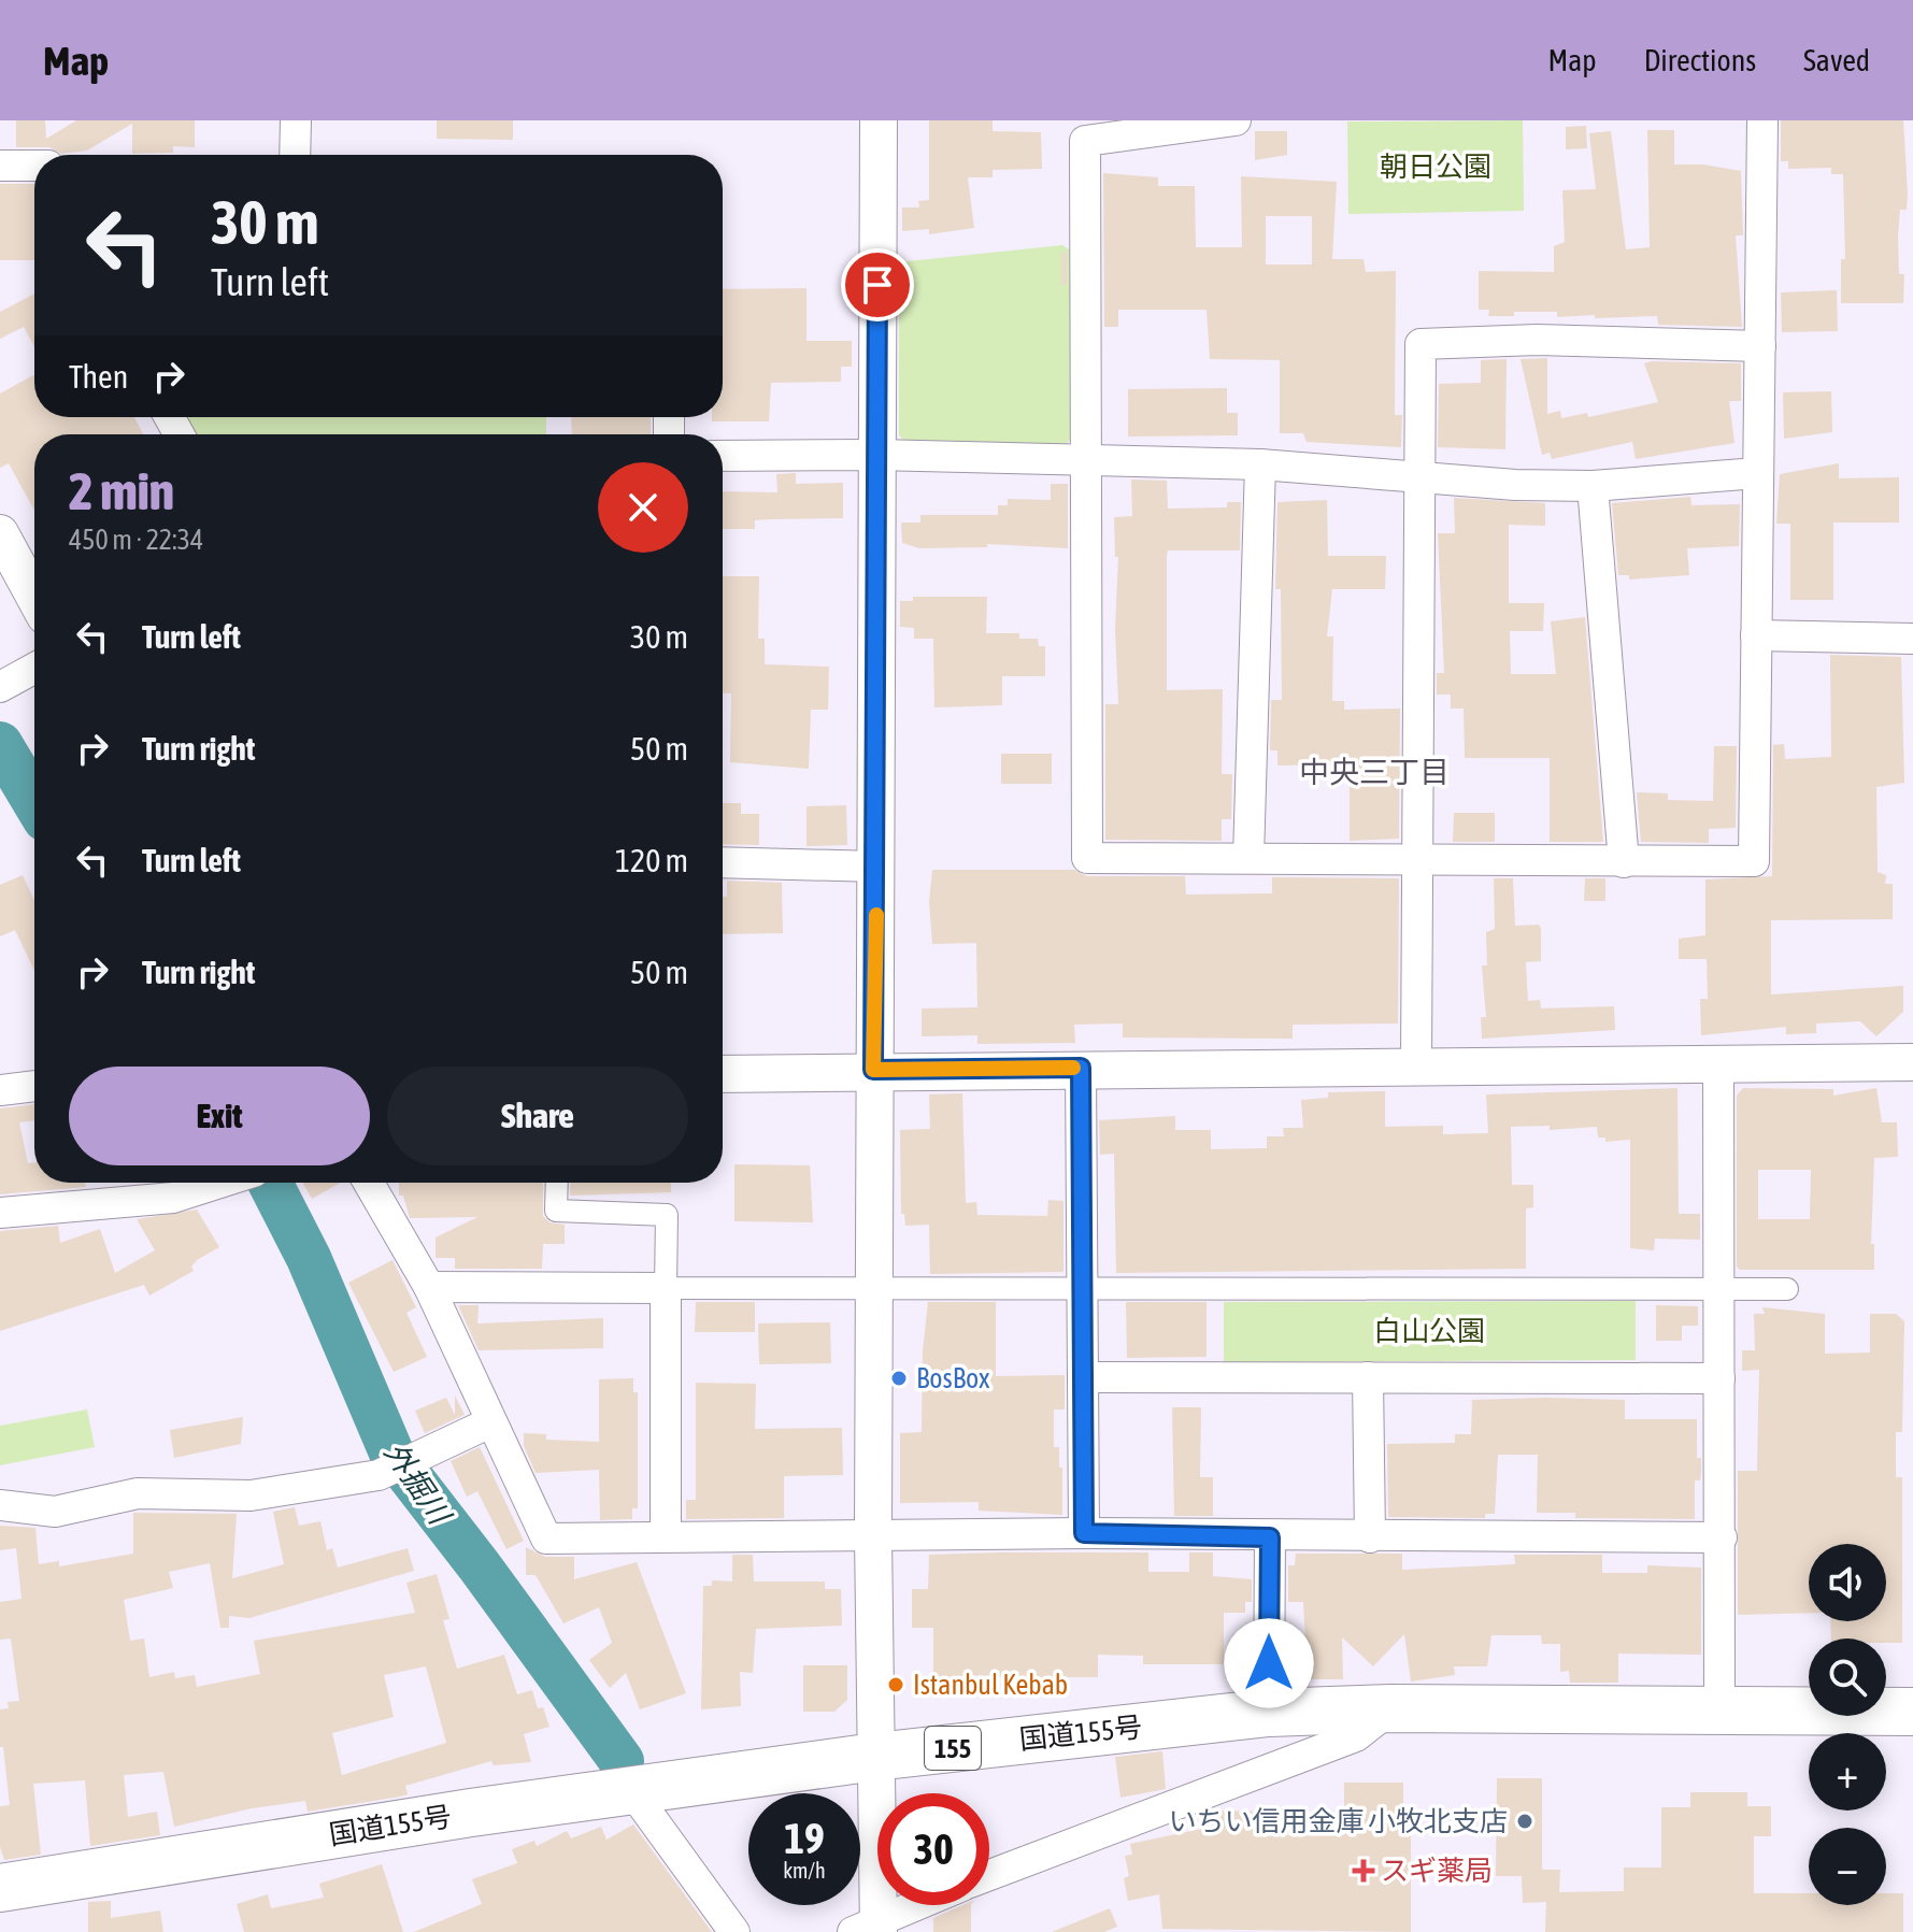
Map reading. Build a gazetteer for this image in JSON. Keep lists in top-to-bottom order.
{
  "streets": {
    "highway": ["国道155号", "155"]
  },
  "districts": ["中央三丁目"],
  "water": ["外掘川"],
  "parks": ["朝日公園", "白山公園"],
  "places": {
    "other": ["BosBox", "Istanbul Kebab", "いちい信用金庫 小牧北支店"],
    "health": ["スギ薬局"]
  },
  "page": {
    "header": "Map",
    "nav": ["Map", "Directions", "Saved"],
    "turn": ["30 m", "Turn left"],
    "then": "Then",
    "heading": ["2 min", "450 m · 22:34"],
    "list": [
      {
        "name": "Turn left",
        "value": "30 m"
      },
      {
        "name": "Turn right",
        "value": "50 m"
      },
      {
        "name": "Turn left",
        "value": "120 m"
      },
      {
        "name": "Turn right",
        "value": "50 m"
      }
    ],
    "buttons": ["Exit", "Share"],
    "map_buttons": ["+", "−"],
    "speed": "19 km/h",
    "limit": "30"
  }
}
